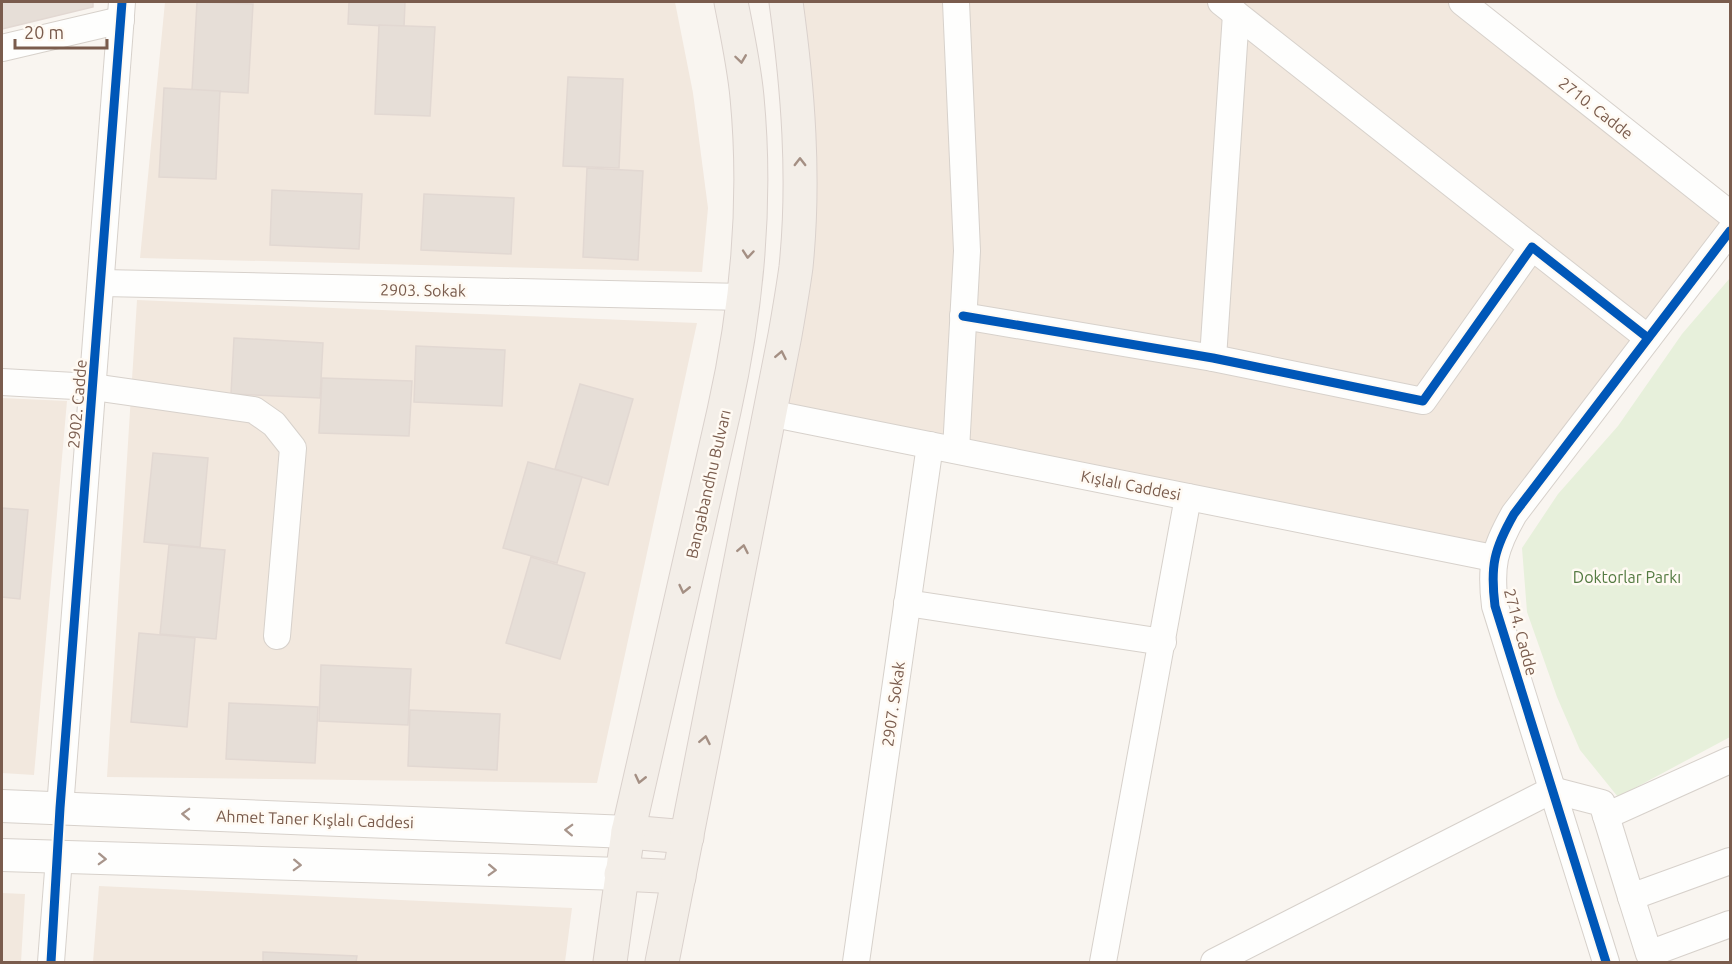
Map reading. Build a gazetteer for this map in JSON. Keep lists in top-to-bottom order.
{
  "streets": {
    "main road": ["Bangabandhu Bulvarı"],
    "street": [
      "2710. Cadde",
      "2903. Sokak",
      "2902. Cadde",
      "Kışlalı Caddesi",
      "2714. Cadde",
      "2907. Sokak",
      "Ahmet Taner Kışlalı Caddesi"
    ]
  },
  "crossings": [
    ["2903. Sokak", "2902. Cadde"],
    ["2903. Sokak", "Bangabandhu Bulvarı"],
    ["2902. Cadde", "Ahmet Taner Kışlalı Caddesi"],
    ["Bangabandhu Bulvarı", "Ahmet Taner Kışlalı Caddesi"],
    ["Kışlalı Caddesi", "2714. Cadde"],
    ["Kışlalı Caddesi", "2907. Sokak"]
  ],
  "parks": ["Doktorlar Parkı"],
  "scale_bar": "20 m"
}
